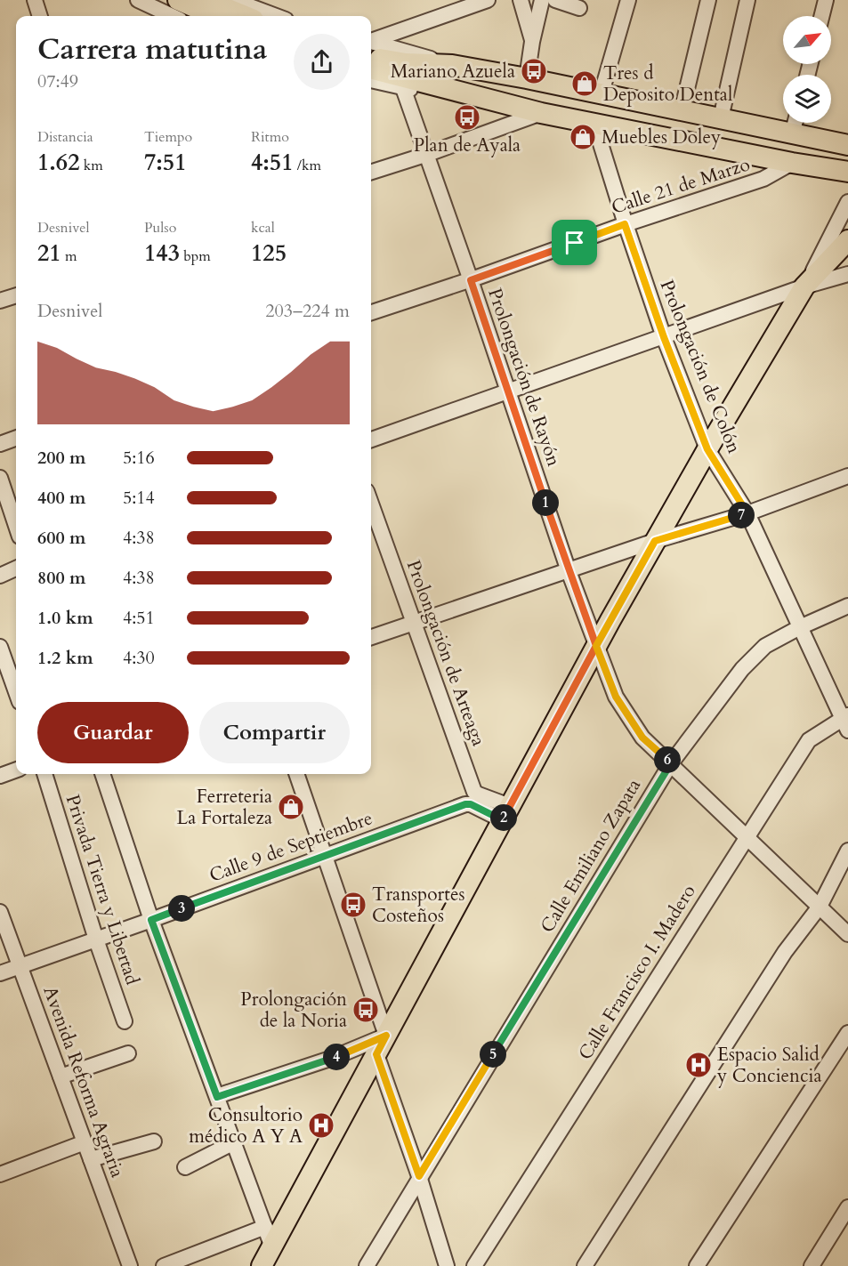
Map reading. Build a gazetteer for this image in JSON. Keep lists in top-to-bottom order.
{
  "streets": {
    "street": [
      "Calle 21 de Marzo",
      "Prolongación de Colón",
      "Prolongación de Rayón",
      "Prolongación de Arteaga",
      "Calle 9 de Septiembre",
      "Calle Emiliano Zapata",
      "Privada Tierra y Libertad",
      "Calle Francisco I. Madero",
      "Avenida Reforma Agraria"
    ]
  },
  "crossings": [
    ["Calle 21 de Marzo", "Prolongación de Colón"],
    ["Calle 21 de Marzo", "Prolongación de Rayón"],
    ["Prolongación de Colón", "Calle Emiliano Zapata"],
    ["Prolongación de Colón", "Calle Francisco I. Madero"],
    ["Prolongación de Rayón", "Calle Emiliano Zapata"],
    ["Prolongación de Rayón", "Calle Francisco I. Madero"],
    ["Prolongación de Arteaga", "Calle 9 de Septiembre"],
    ["Calle 9 de Septiembre", "Privada Tierra y Libertad"],
    ["Calle 9 de Septiembre", "Avenida Reforma Agraria"]
  ],
  "places": {
    "bus stop": [
      "Mariano Azuela",
      "Plan de Ayala",
      "Transportes Costeños",
      "Prolongación de la Noria"
    ],
    "shop": ["Tres d Deposito Dental", "Muebles Doley", "Ferreteria La Fortaleza"],
    "hospital": ["Espacio Salid y Conciencia", "Consultorio médico A Y A"]
  },
  "north": "top right",
  "page": {
    "heading": ["Carrera matutina", "07:49"],
    "stats": [
      ["Distancia", "1.62 km"],
      ["Tiempo", "7:51"],
      ["Ritmo", "4:51 /km"],
      ["Desnivel", "21 m"],
      ["Pulso", "143 bpm"],
      ["kcal", "125"]
    ],
    "chart": ["Desnivel", "203–224 m"],
    "list": [
      {
        "name": "200 m",
        "note": "5:16"
      },
      {
        "name": "400 m",
        "note": "5:14"
      },
      {
        "name": "600 m",
        "note": "4:38"
      },
      {
        "name": "800 m",
        "note": "4:38"
      },
      {
        "name": "1.0 km",
        "note": "4:51"
      },
      {
        "name": "1.2 km",
        "note": "4:30"
      }
    ],
    "pins": [
      "1",
      "7",
      "6",
      "2",
      "3",
      "5",
      "4"
    ],
    "buttons": ["Guardar", "Compartir"]
  }
}
